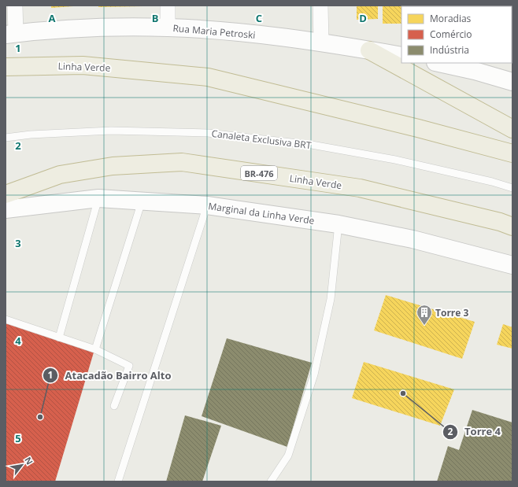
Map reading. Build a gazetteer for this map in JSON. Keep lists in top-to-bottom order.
{
  "streets": {
    "highway": ["Linha Verde", "BR-476"],
    "main road": ["Rua Maria Petroski", "Marginal da Linha Verde"],
    "lane": ["Canaleta Exclusiva BRT"]
  },
  "places": {
    "building": ["Torre 3"],
    "other": ["Torre 4", "Atacadão Bairro Alto"]
  },
  "legend": ["Moradias", "Comércio", "Indústria"],
  "north": "top right",
  "grid": {
    "columns": [
      "A",
      "B",
      "C",
      "D"
    ],
    "rows": [
      "1",
      "2",
      "3",
      "4",
      "5"
    ]
  }
}
